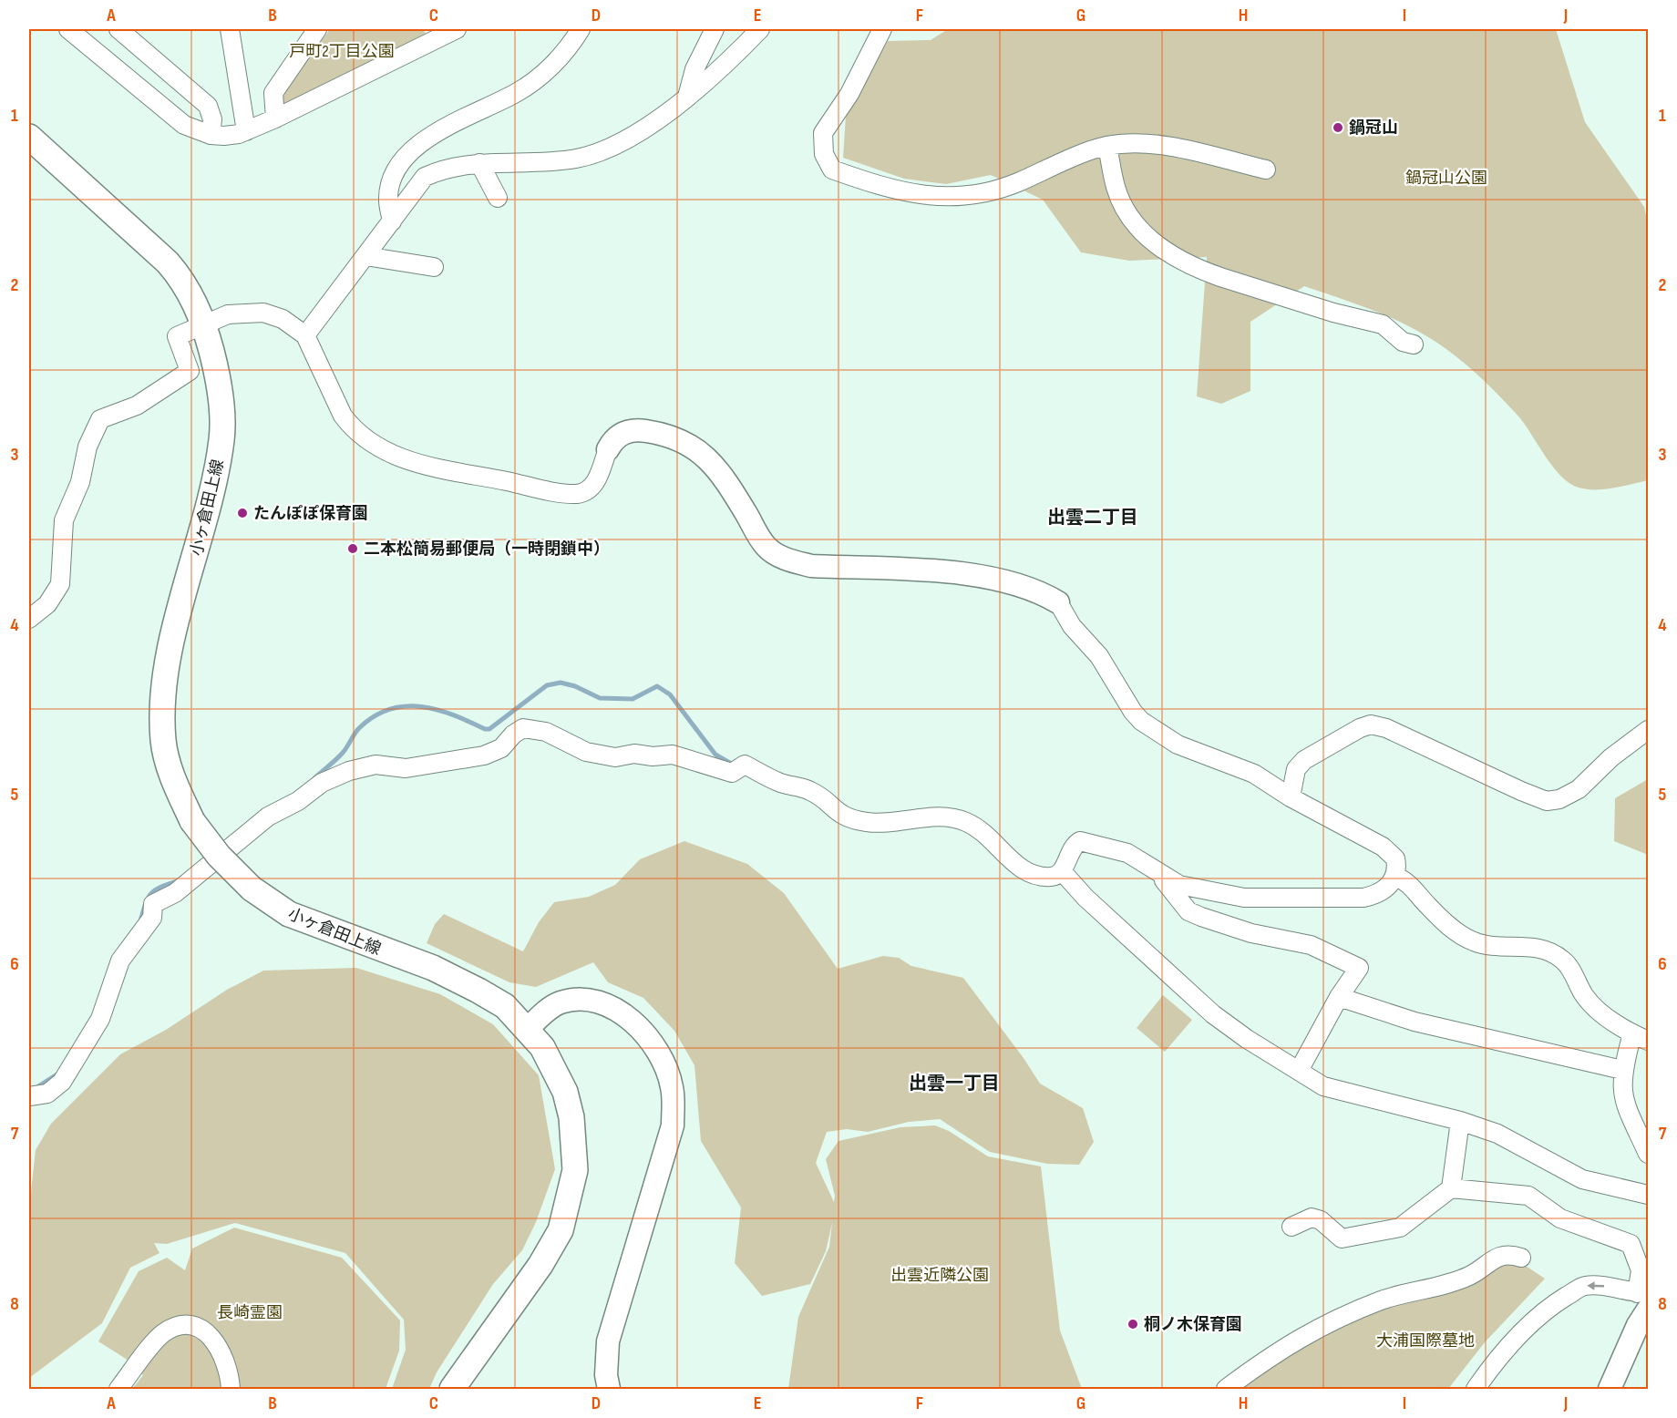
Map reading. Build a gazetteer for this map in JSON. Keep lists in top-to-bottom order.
{
  "streets": {
    "main road": ["小ヶ倉田上線"]
  },
  "districts": ["出雲二丁目", "出雲一丁目"],
  "parks": [
    "戸町2丁目公園",
    "鍋冠山公園",
    "出雲近隣公園",
    "長崎霊園",
    "大浦国際墓地"
  ],
  "places": [
    "鍋冠山",
    "たんぽぽ保育園",
    "二本松簡易郵便局（一時閉鎖中）",
    "桐ノ木保育園"
  ],
  "grid": {
    "columns": [
      "A",
      "B",
      "C",
      "D",
      "E",
      "F",
      "G",
      "H",
      "I",
      "J"
    ],
    "rows": [
      "1",
      "2",
      "3",
      "4",
      "5",
      "6",
      "7",
      "8"
    ]
  }
}
